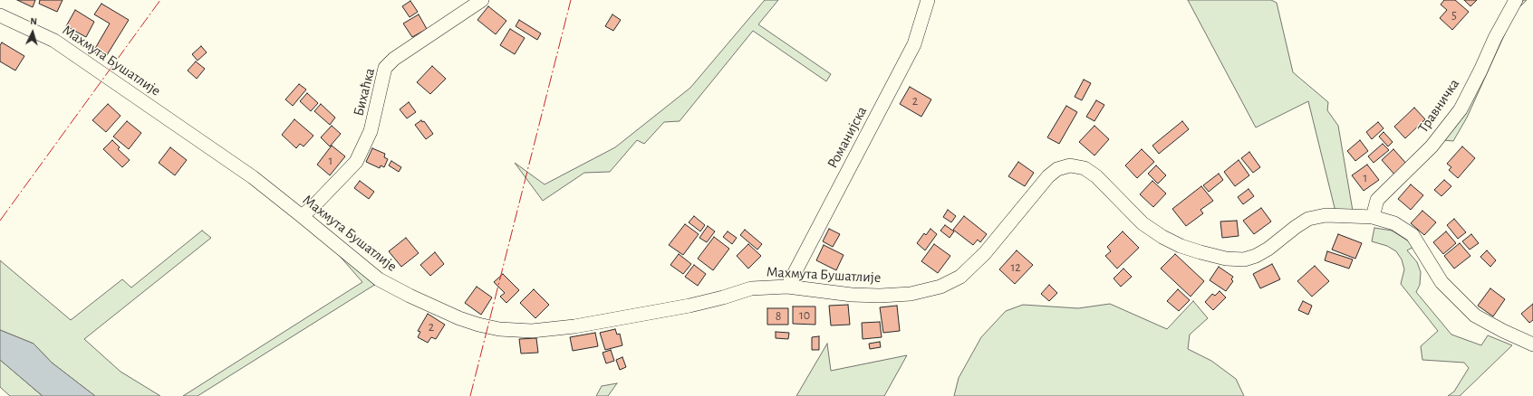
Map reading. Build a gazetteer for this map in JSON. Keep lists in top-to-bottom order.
{
  "streets": {
    "street": [
      "Махмута Бушатлије",
      "Бихаћка",
      "Травничка",
      "Романијска"
    ]
  },
  "crossings": [
    ["Махмута Бушатлије", "Бихаћка"],
    ["Махмута Бушатлије", "Травничка"],
    ["Махмута Бушатлије", "Романијска"]
  ],
  "house_numbers": [
    "5",
    "2",
    "1",
    "1",
    "12",
    "10",
    "8",
    "2"
  ],
  "north": "top"
}
